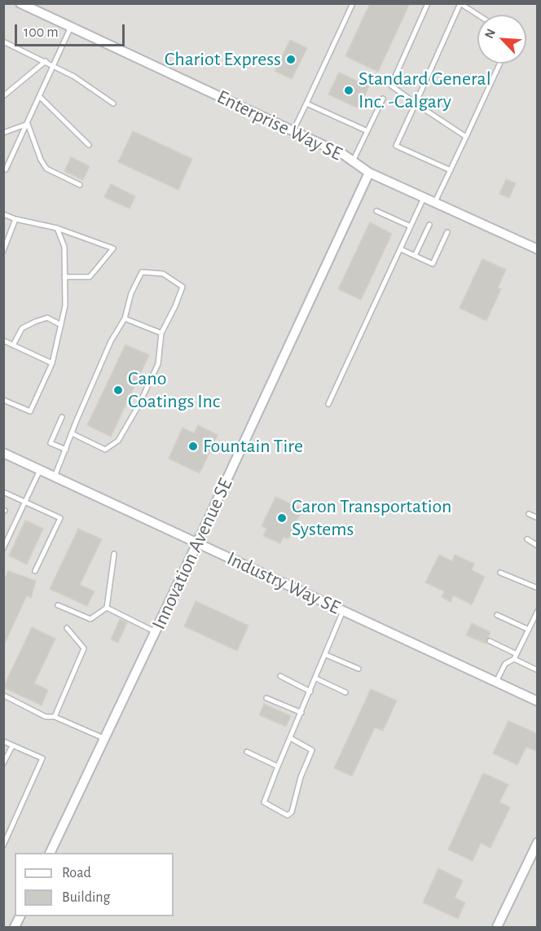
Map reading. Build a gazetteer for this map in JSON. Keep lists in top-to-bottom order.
{
  "streets": {
    "street": ["Enterprise Way SE", "Innovation Avenue SE", "Industry Way SE"]
  },
  "crossings": [
    ["Enterprise Way SE", "Innovation Avenue SE"],
    ["Innovation Avenue SE", "Industry Way SE"]
  ],
  "places": [
    "Chariot Express",
    "Standard General Inc. -Calgary",
    "Cano Coatings Inc",
    "Fountain Tire",
    "Caron Transportation Systems"
  ],
  "legend": ["Road", "Building"],
  "scale_bar": "100 m",
  "north": "top left"
}
